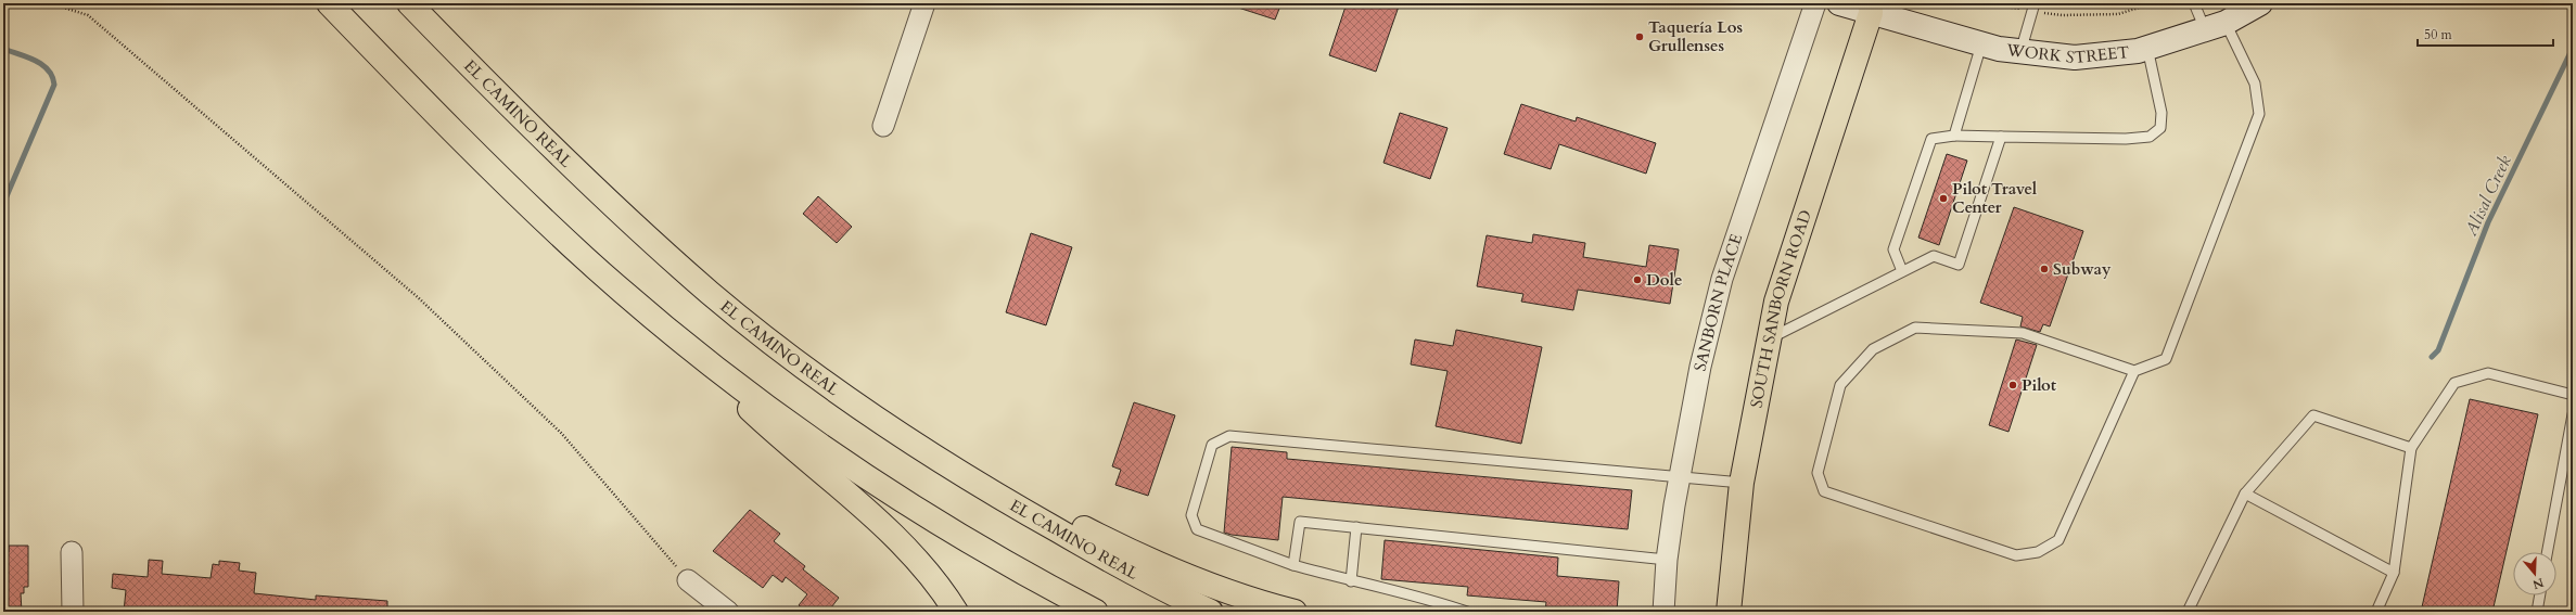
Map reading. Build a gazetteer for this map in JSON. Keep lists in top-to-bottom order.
{
  "streets": {
    "highway": ["EL CAMINO REAL", "SOUTH SANBORN ROAD"],
    "street": ["WORK STREET", "SANBORN PLACE"]
  },
  "crossings": [
    ["WORK STREET", "SOUTH SANBORN ROAD"]
  ],
  "water": ["Alisal Creek"],
  "places": [
    "Taquería Los Grullenses",
    "Pilot Travel Center",
    "Subway",
    "Dole",
    "Pilot"
  ],
  "scale_bar": "50 m",
  "north": "bottom"
}
